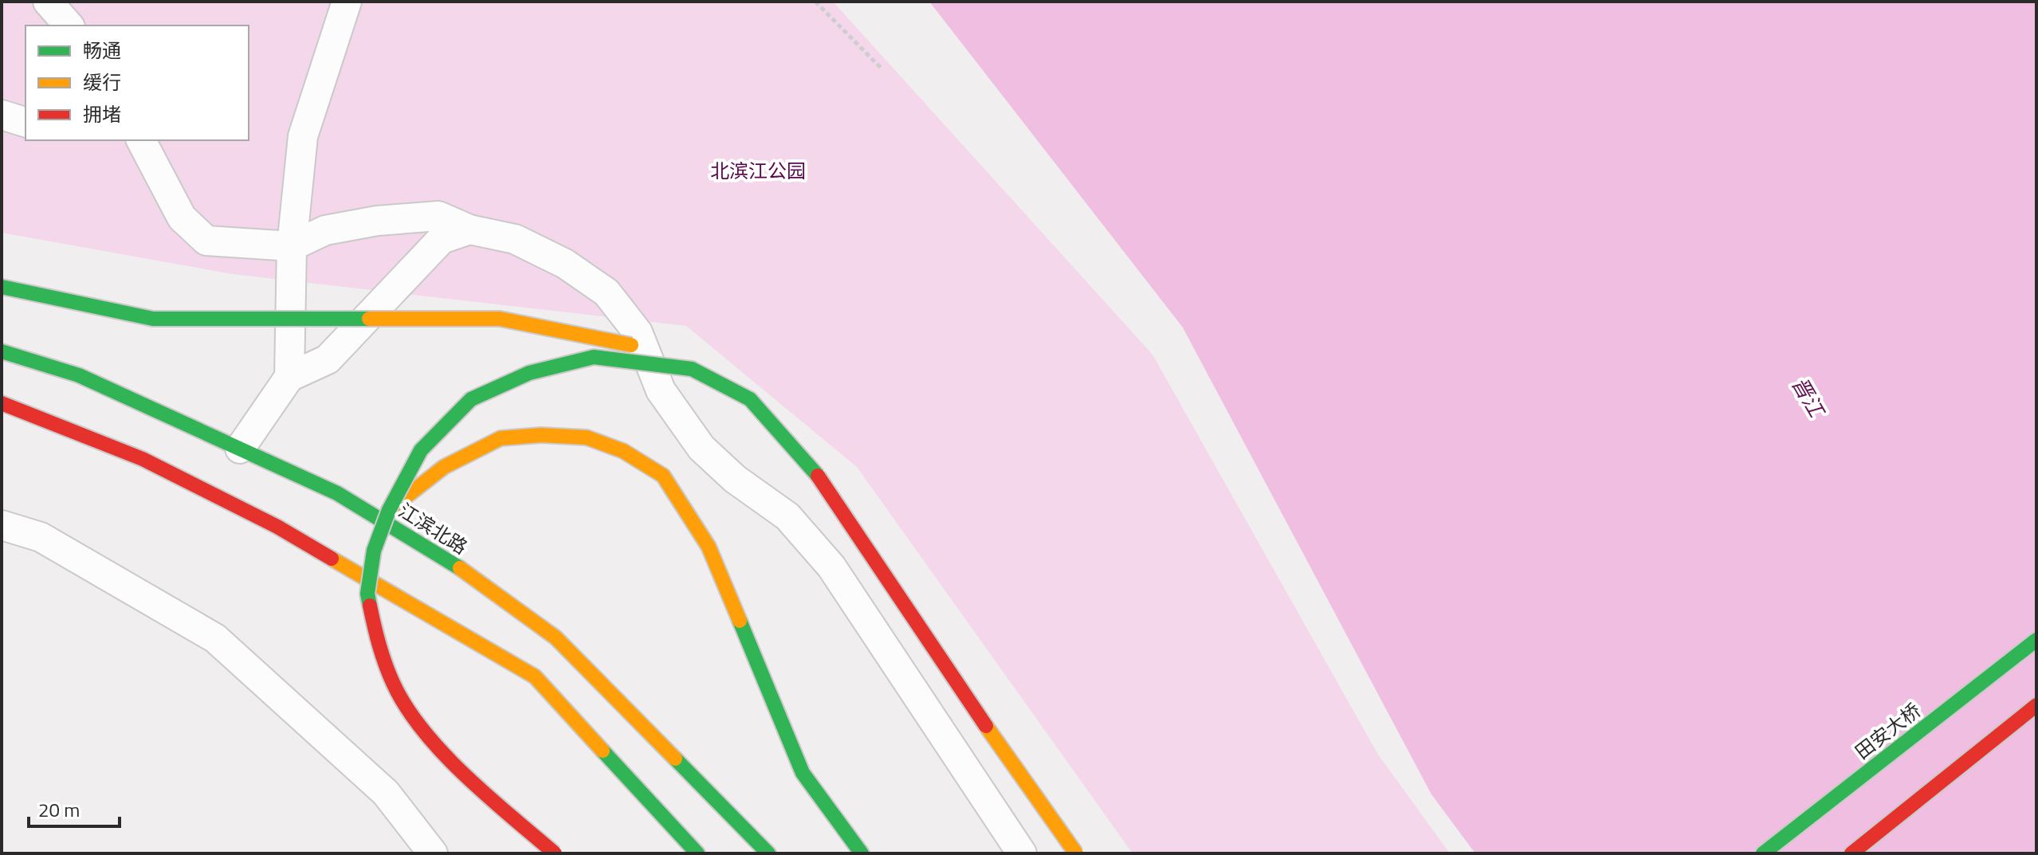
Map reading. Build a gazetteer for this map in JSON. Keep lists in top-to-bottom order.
{
  "streets": {
    "main road": ["江滨北路", "田安大桥"]
  },
  "water": ["晋江"],
  "parks": ["北滨江公园"],
  "legend": ["畅通", "缓行", "拥堵"],
  "scale_bar": "20 m"
}
